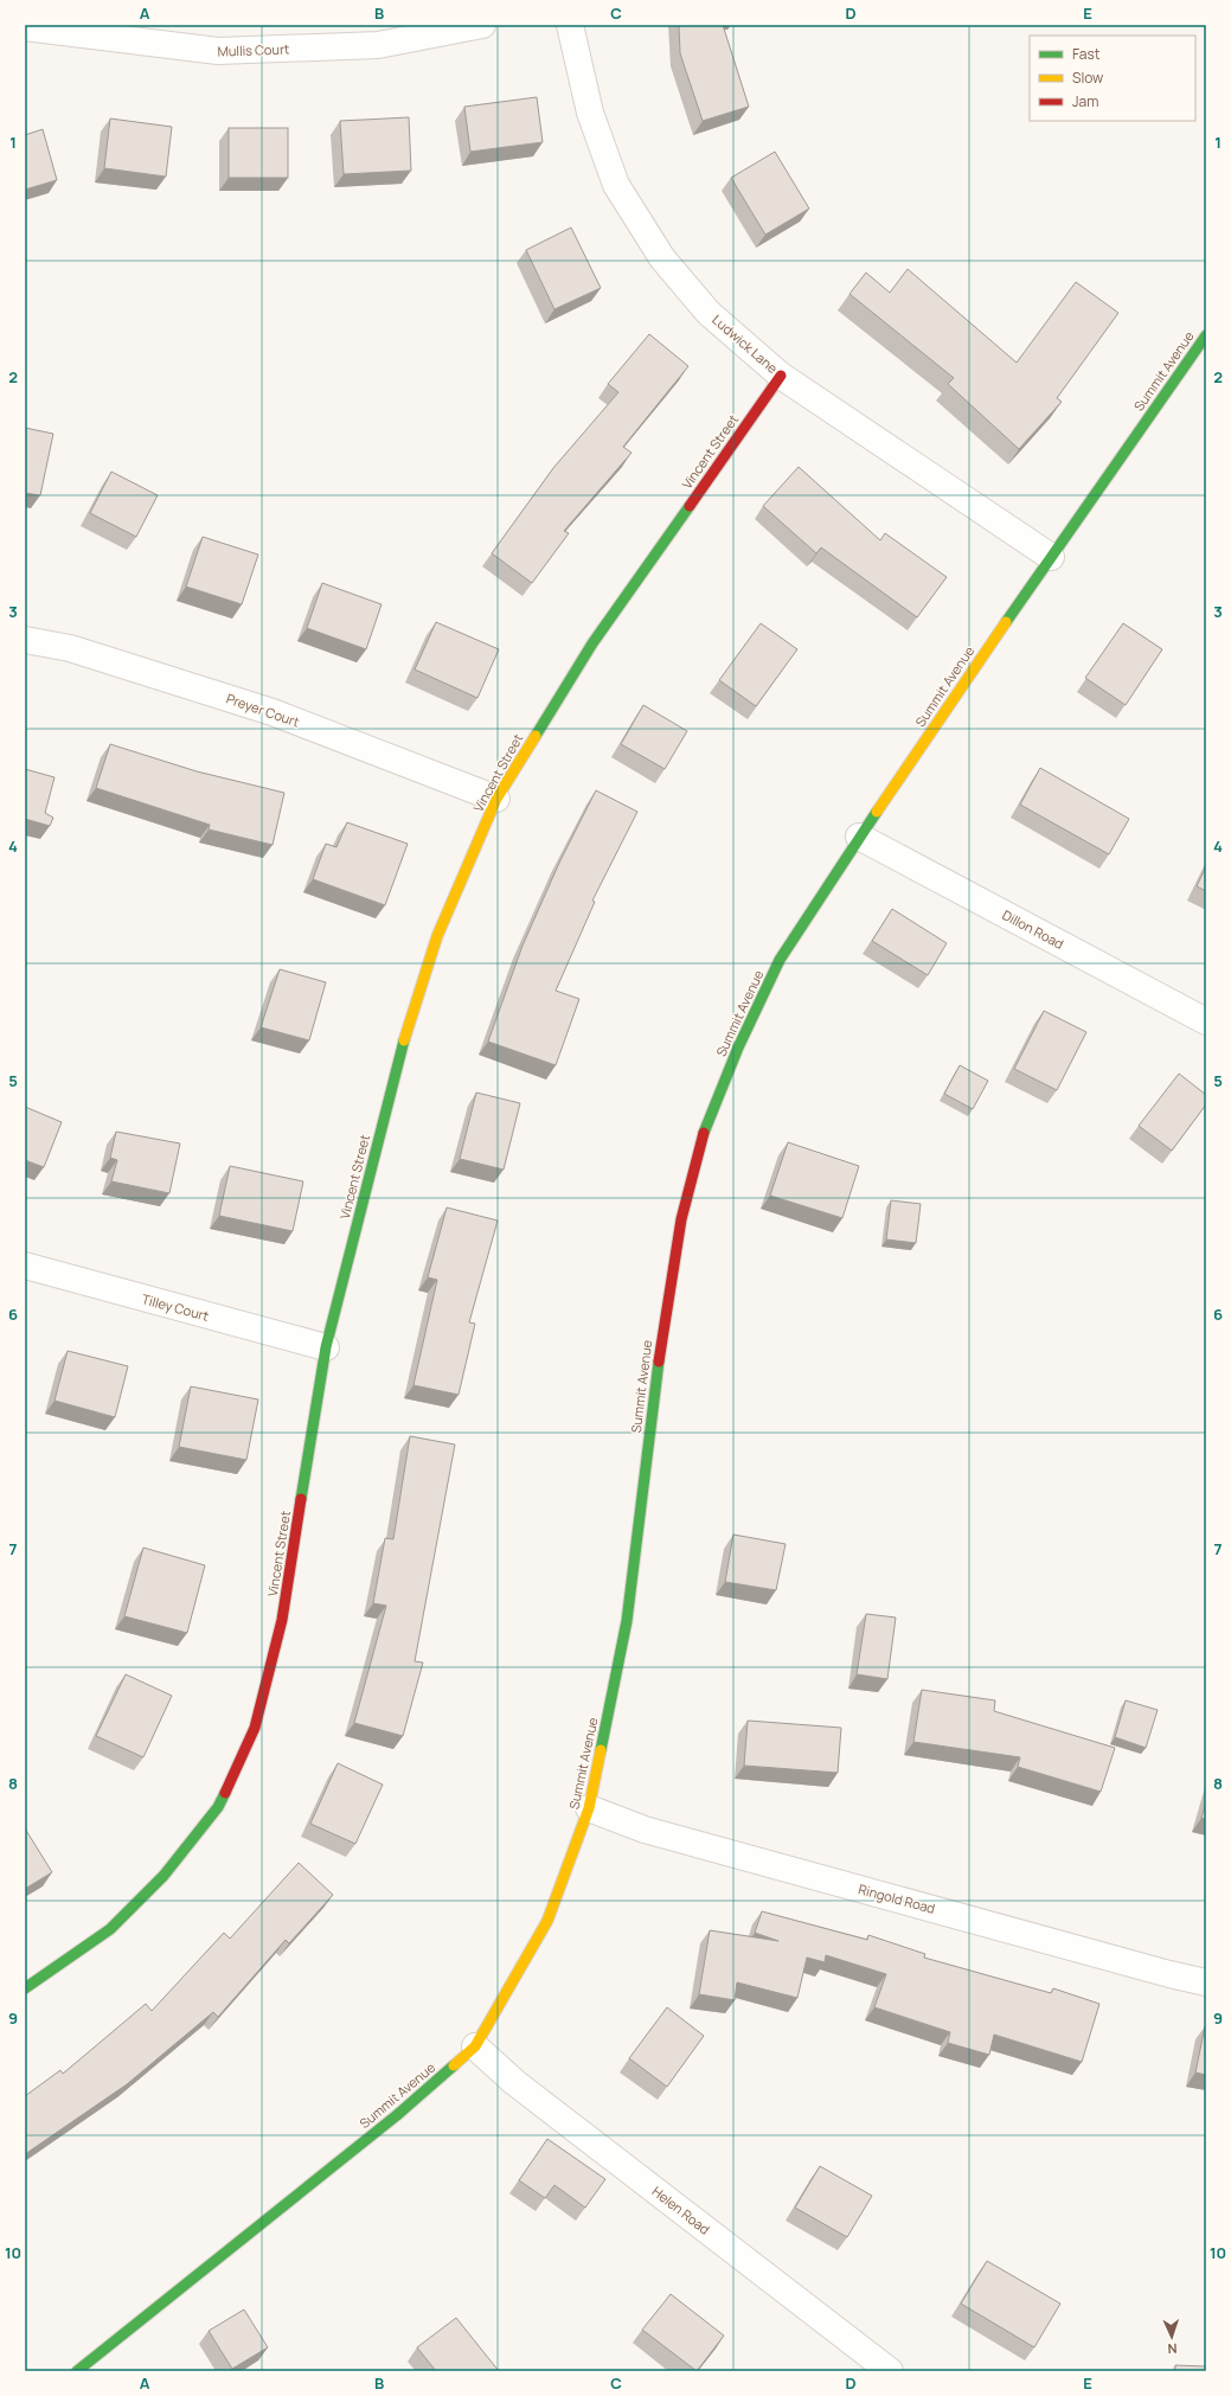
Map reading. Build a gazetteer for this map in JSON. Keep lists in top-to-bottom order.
{
  "streets": {
    "main road": ["Summit Avenue", "Vincent Street"],
    "street": [
      "Mullis Court",
      "Ludwick Lane",
      "Preyer Court",
      "Dillon Road",
      "Tilley Court",
      "Ringold Road",
      "Helen Road"
    ]
  },
  "crossings": [
    ["Ludwick Lane", "Summit Avenue"],
    ["Ludwick Lane", "Vincent Street"],
    ["Summit Avenue", "Dillon Road"],
    ["Summit Avenue", "Ringold Road"],
    ["Summit Avenue", "Helen Road"],
    ["Vincent Street", "Preyer Court"],
    ["Vincent Street", "Tilley Court"]
  ],
  "legend": ["Fast", "Slow", "Jam"],
  "north": "bottom",
  "grid": {
    "columns": [
      "A",
      "B",
      "C",
      "D",
      "E"
    ],
    "rows": [
      "1",
      "2",
      "3",
      "4",
      "5",
      "6",
      "7",
      "8",
      "9",
      "10"
    ]
  }
}
